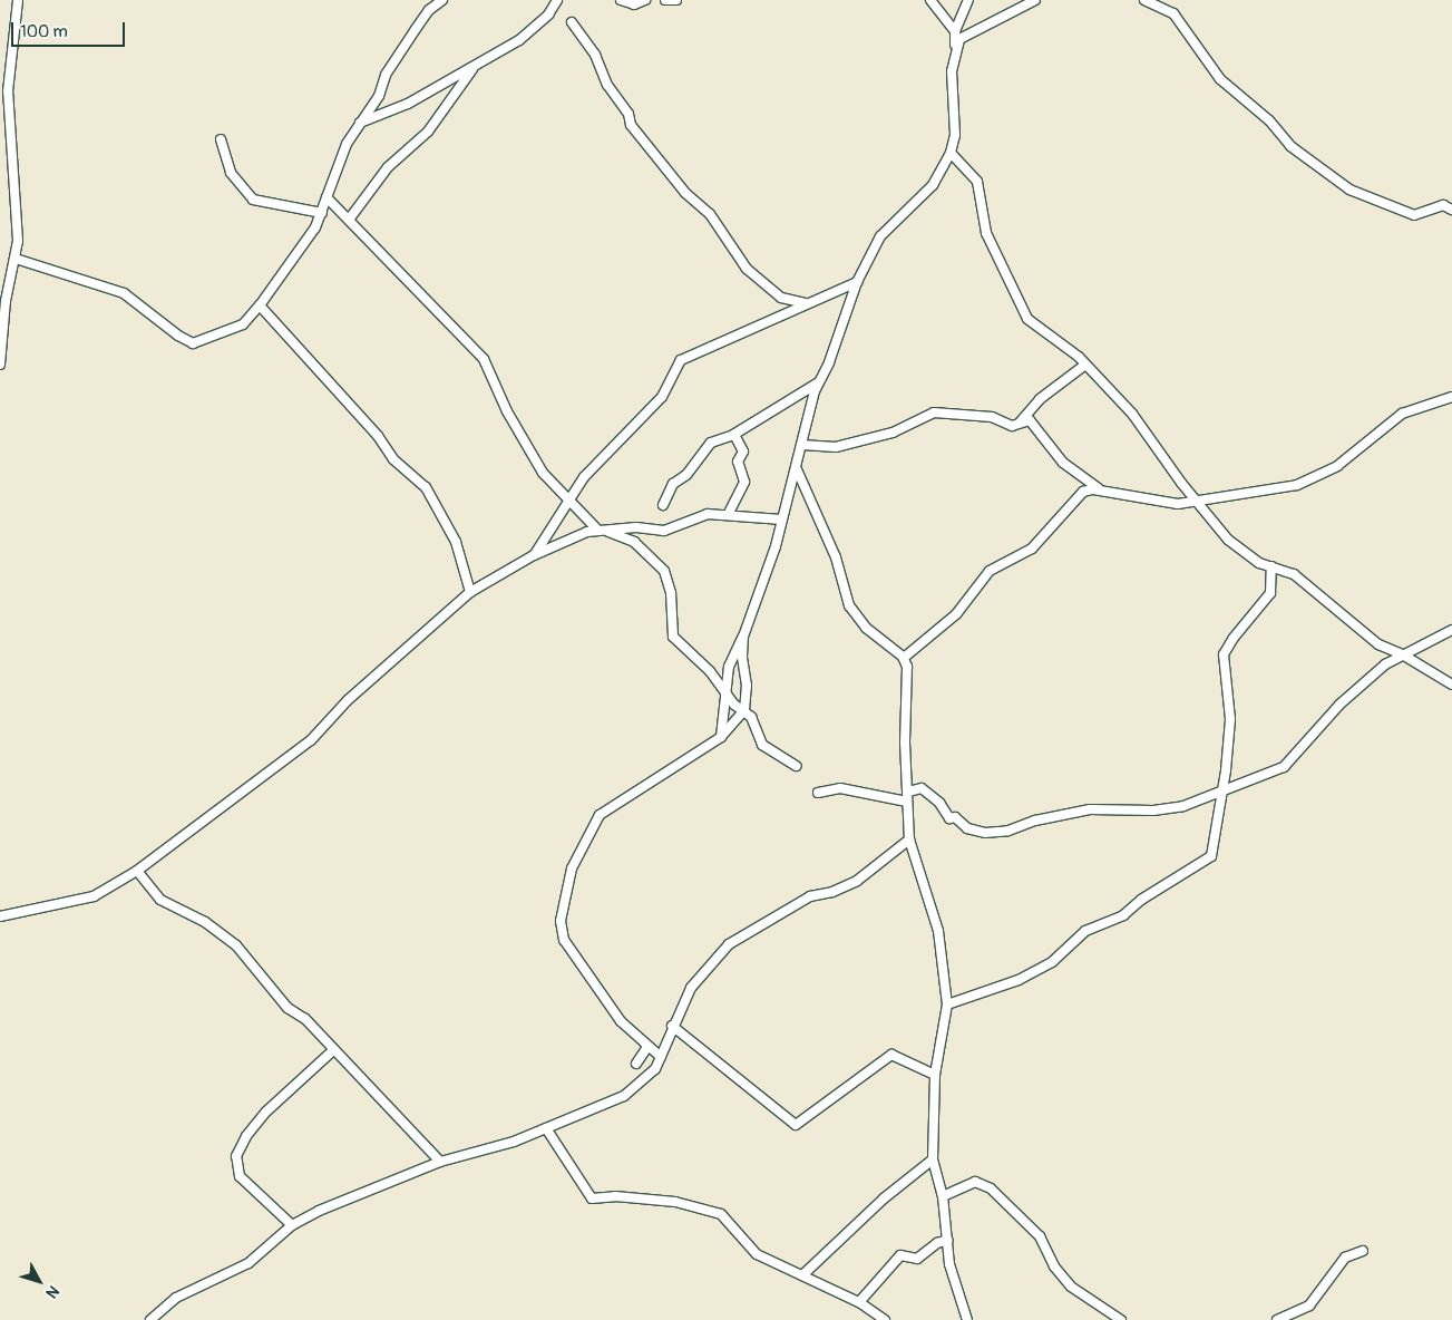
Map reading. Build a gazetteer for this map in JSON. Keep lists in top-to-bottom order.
{
  "scale_bar": "100 m",
  "north": "bottom right"
}
